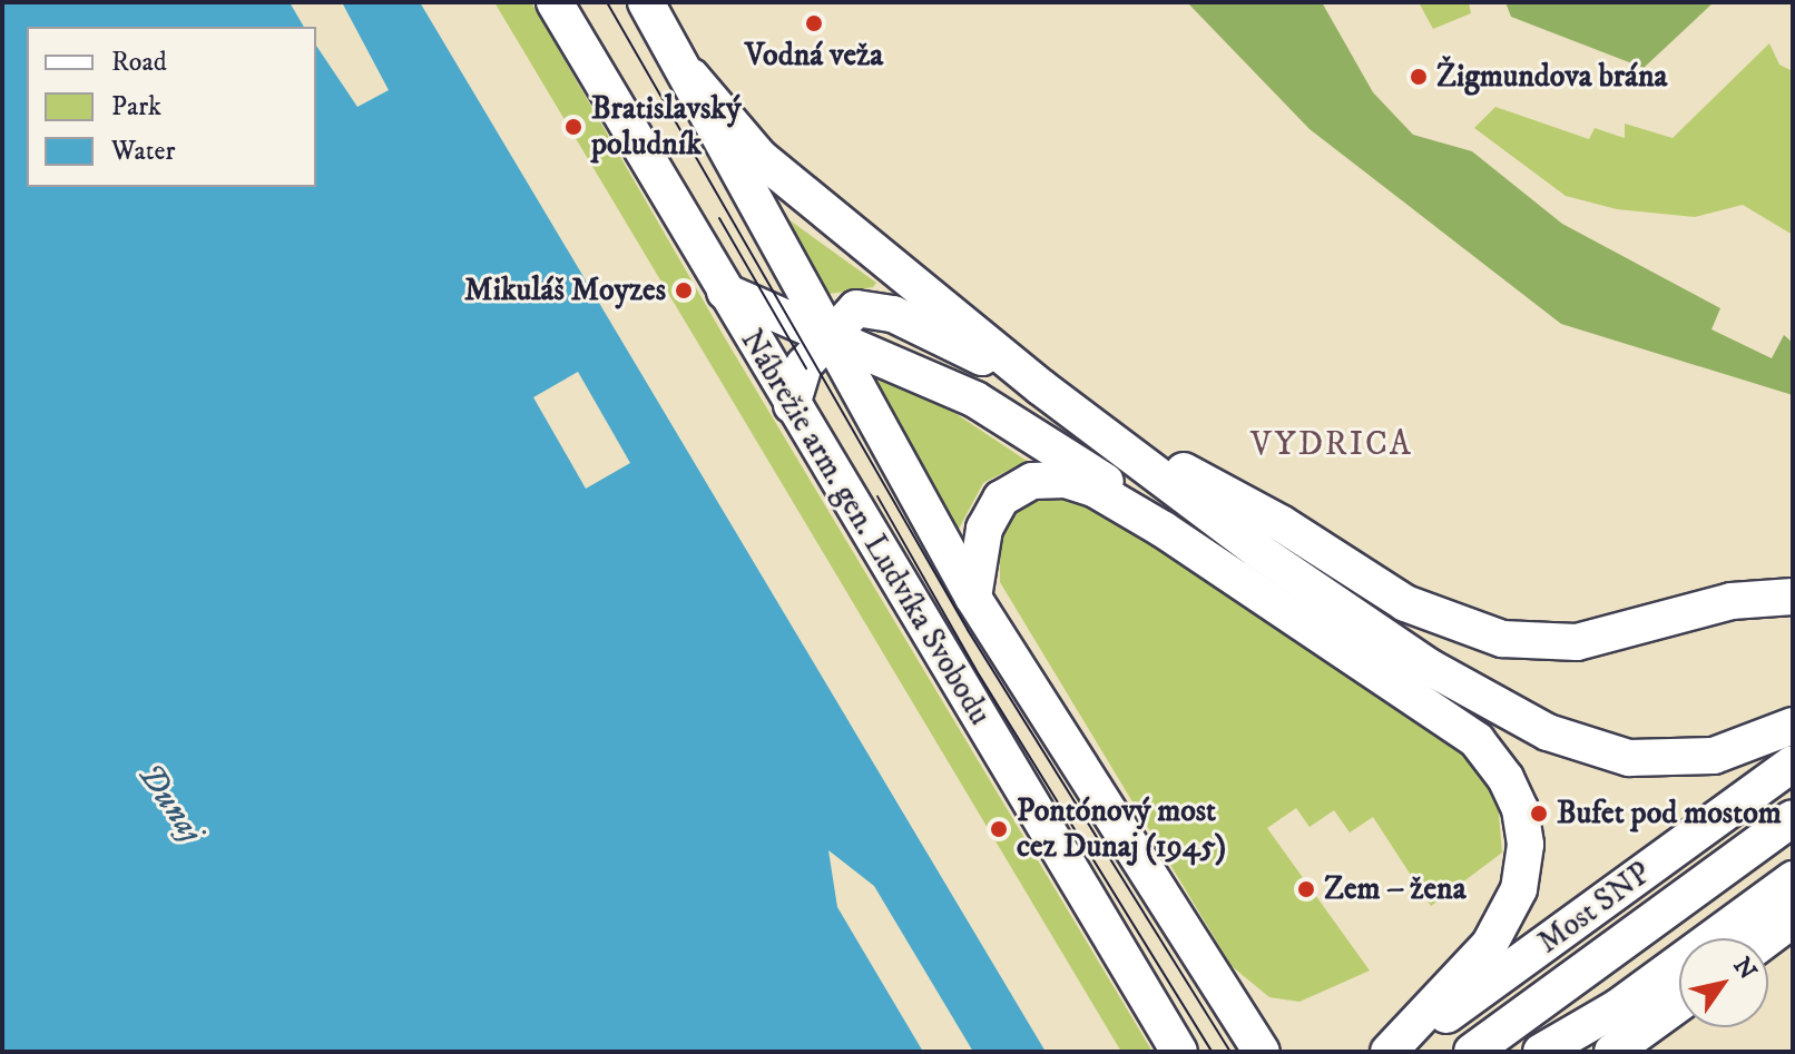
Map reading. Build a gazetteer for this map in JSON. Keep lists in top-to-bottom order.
{
  "streets": {
    "main road": ["Nábrežie arm. gen. Ludvíka Svobodu", "Most SNP"]
  },
  "districts": ["VYDRICA"],
  "water": ["Dunaj"],
  "places": [
    "Vodná veža",
    "Žigmundova brána",
    "Bratislavský poludník",
    "Mikuláš Moyzes",
    "Bufet pod mostom",
    "Pontónový most cez Dunaj (1945)",
    "Zem – žena"
  ],
  "legend": ["Road", "Park", "Water"],
  "north": "top right"
}
